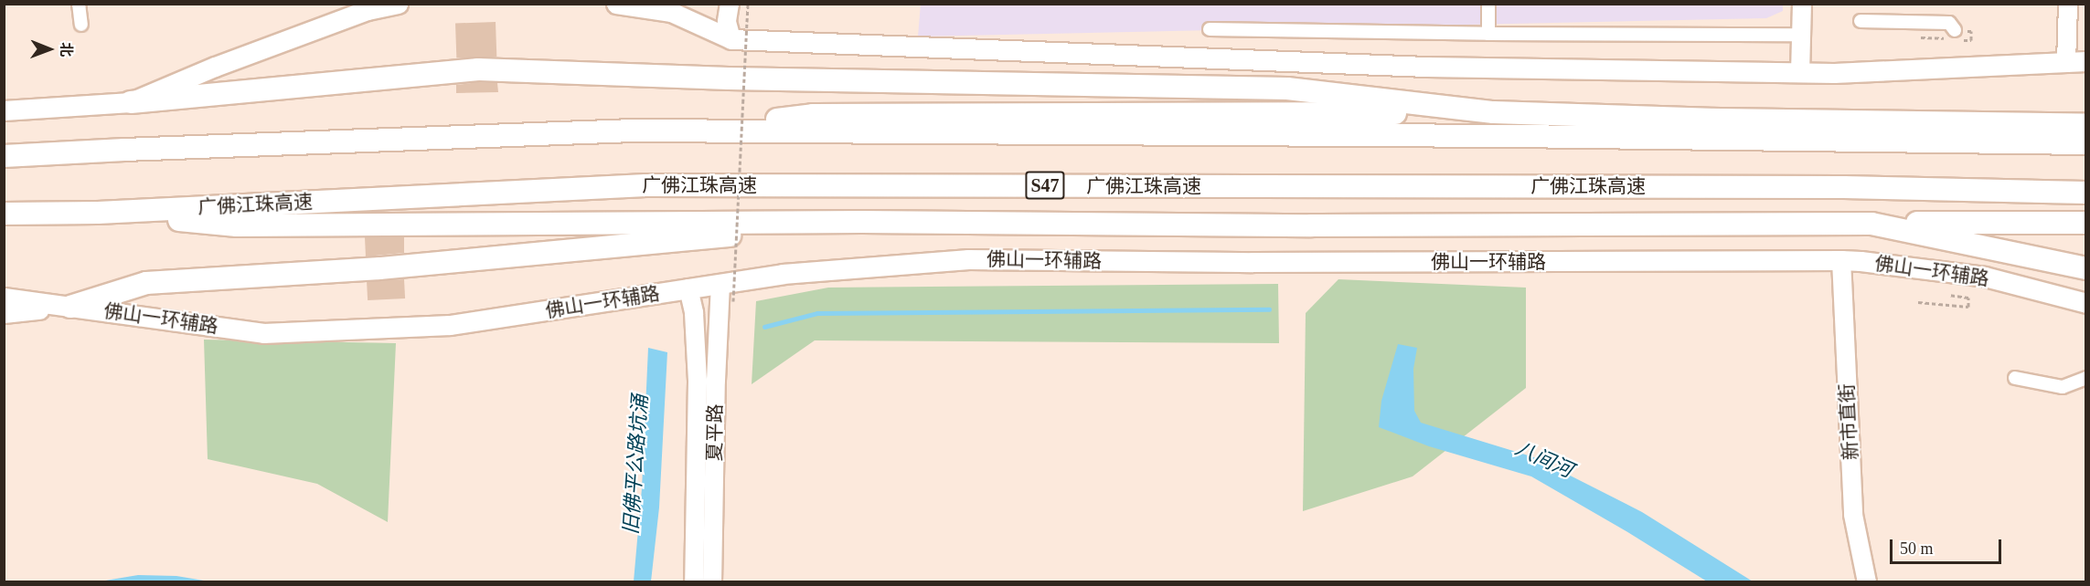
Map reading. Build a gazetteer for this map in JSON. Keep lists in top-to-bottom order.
{
  "streets": {
    "highway": ["广佛江珠高速", "S47"],
    "main road": ["佛山一环辅路", "新市直街", "夏平路"]
  },
  "crossings": [
    ["佛山一环辅路", "新市直街"],
    ["佛山一环辅路", "夏平路"]
  ],
  "water": ["八间河", "旧佛平公路坑涌"],
  "scale_bar": "50 m",
  "north": "right"
}
